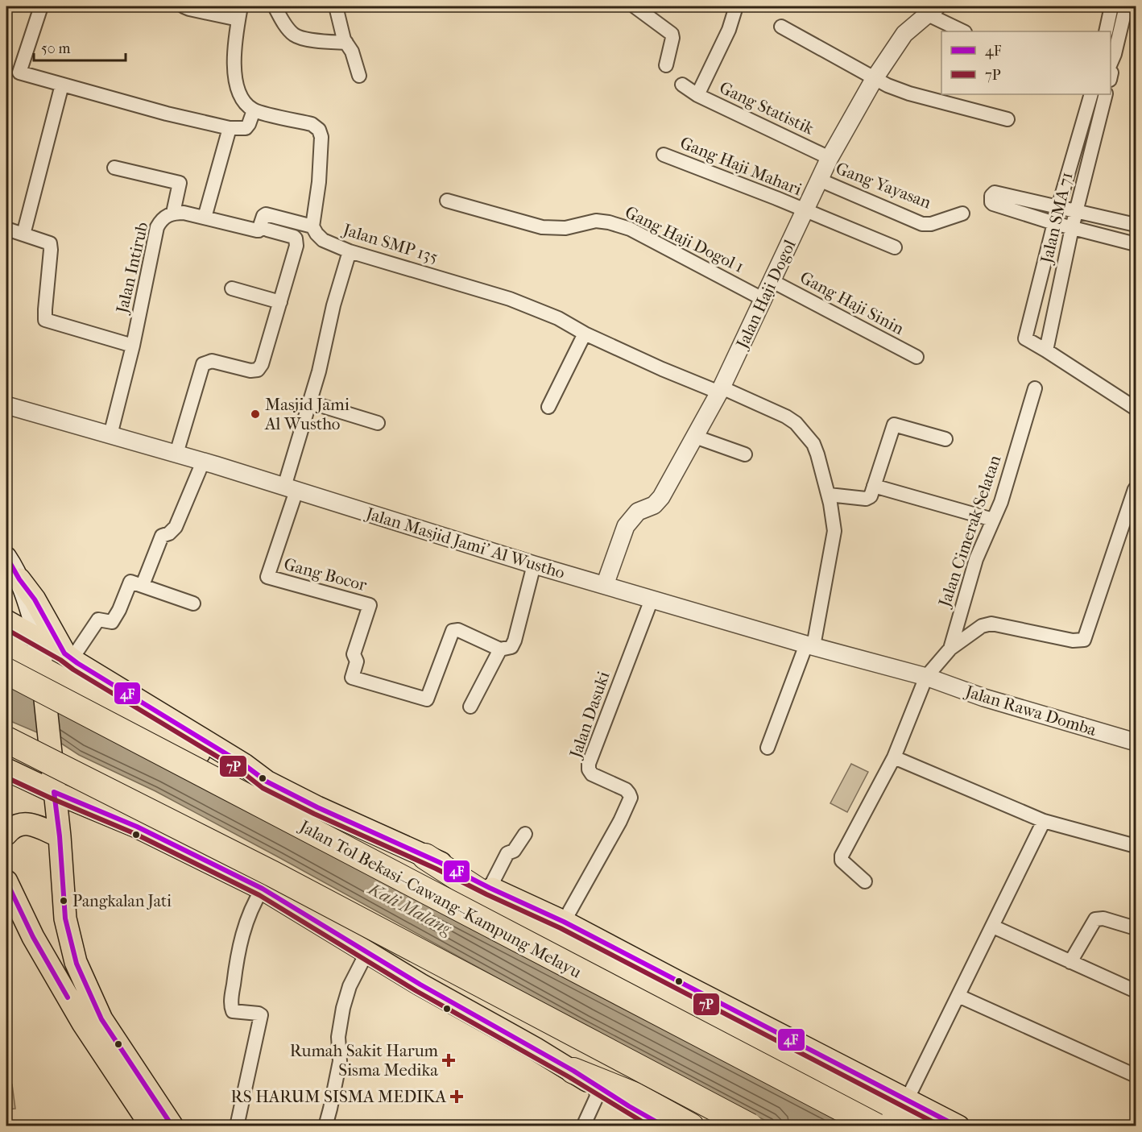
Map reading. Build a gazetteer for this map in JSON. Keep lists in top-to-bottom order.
{
  "streets": {
    "highway": ["Jalan Tol Bekasi–Cawang–Kampung Melayu"],
    "street": [
      "Gang Statistik",
      "Gang Haji Mahari",
      "Gang Yayasan",
      "Jalan SMA 71",
      "Gang Haji Dogol 1",
      "Jalan SMP 135",
      "Jalan Intirub",
      "Jalan Haji Dogol",
      "Gang Haji Sinin",
      "Jalan Cimerak Selatan",
      "Jalan Masjid Jami' Al Wustho",
      "Gang Bocor",
      "Jalan Rawa Domba",
      "Jalan Dasuki"
    ]
  },
  "crossings": [
    ["Gang Statistik", "Jalan Haji Dogol"],
    ["Gang Haji Mahari", "Jalan Haji Dogol"],
    ["Gang Yayasan", "Jalan Haji Dogol"],
    ["Gang Haji Dogol 1", "Jalan Haji Dogol"],
    ["Jalan SMP 135", "Jalan Intirub"],
    ["Jalan SMP 135", "Jalan Haji Dogol"],
    ["Jalan SMP 135", "Jalan Masjid Jami' Al Wustho"],
    ["Jalan Intirub", "Jalan Masjid Jami' Al Wustho"],
    ["Jalan Haji Dogol", "Gang Haji Sinin"],
    ["Jalan Haji Dogol", "Jalan Masjid Jami' Al Wustho"],
    ["Jalan Cimerak Selatan", "Jalan Masjid Jami' Al Wustho"],
    ["Jalan Cimerak Selatan", "Jalan Rawa Domba"],
    ["Jalan Masjid Jami' Al Wustho", "Gang Bocor"],
    ["Jalan Masjid Jami' Al Wustho", "Jalan Rawa Domba"],
    ["Jalan Masjid Jami' Al Wustho", "Jalan Dasuki"]
  ],
  "water": ["Kali Malang"],
  "places": {
    "other": ["Masjid Jami Al Wustho", "Pangkalan Jati"],
    "health": ["Rumah Sakit Harum Sisma Medika", "RS HARUM SISMA MEDIKA"]
  },
  "lines": ["transit line 4F", "transit line 7P"],
  "legend": ["4F", "7P"],
  "scale_bar": "50 m"
}
